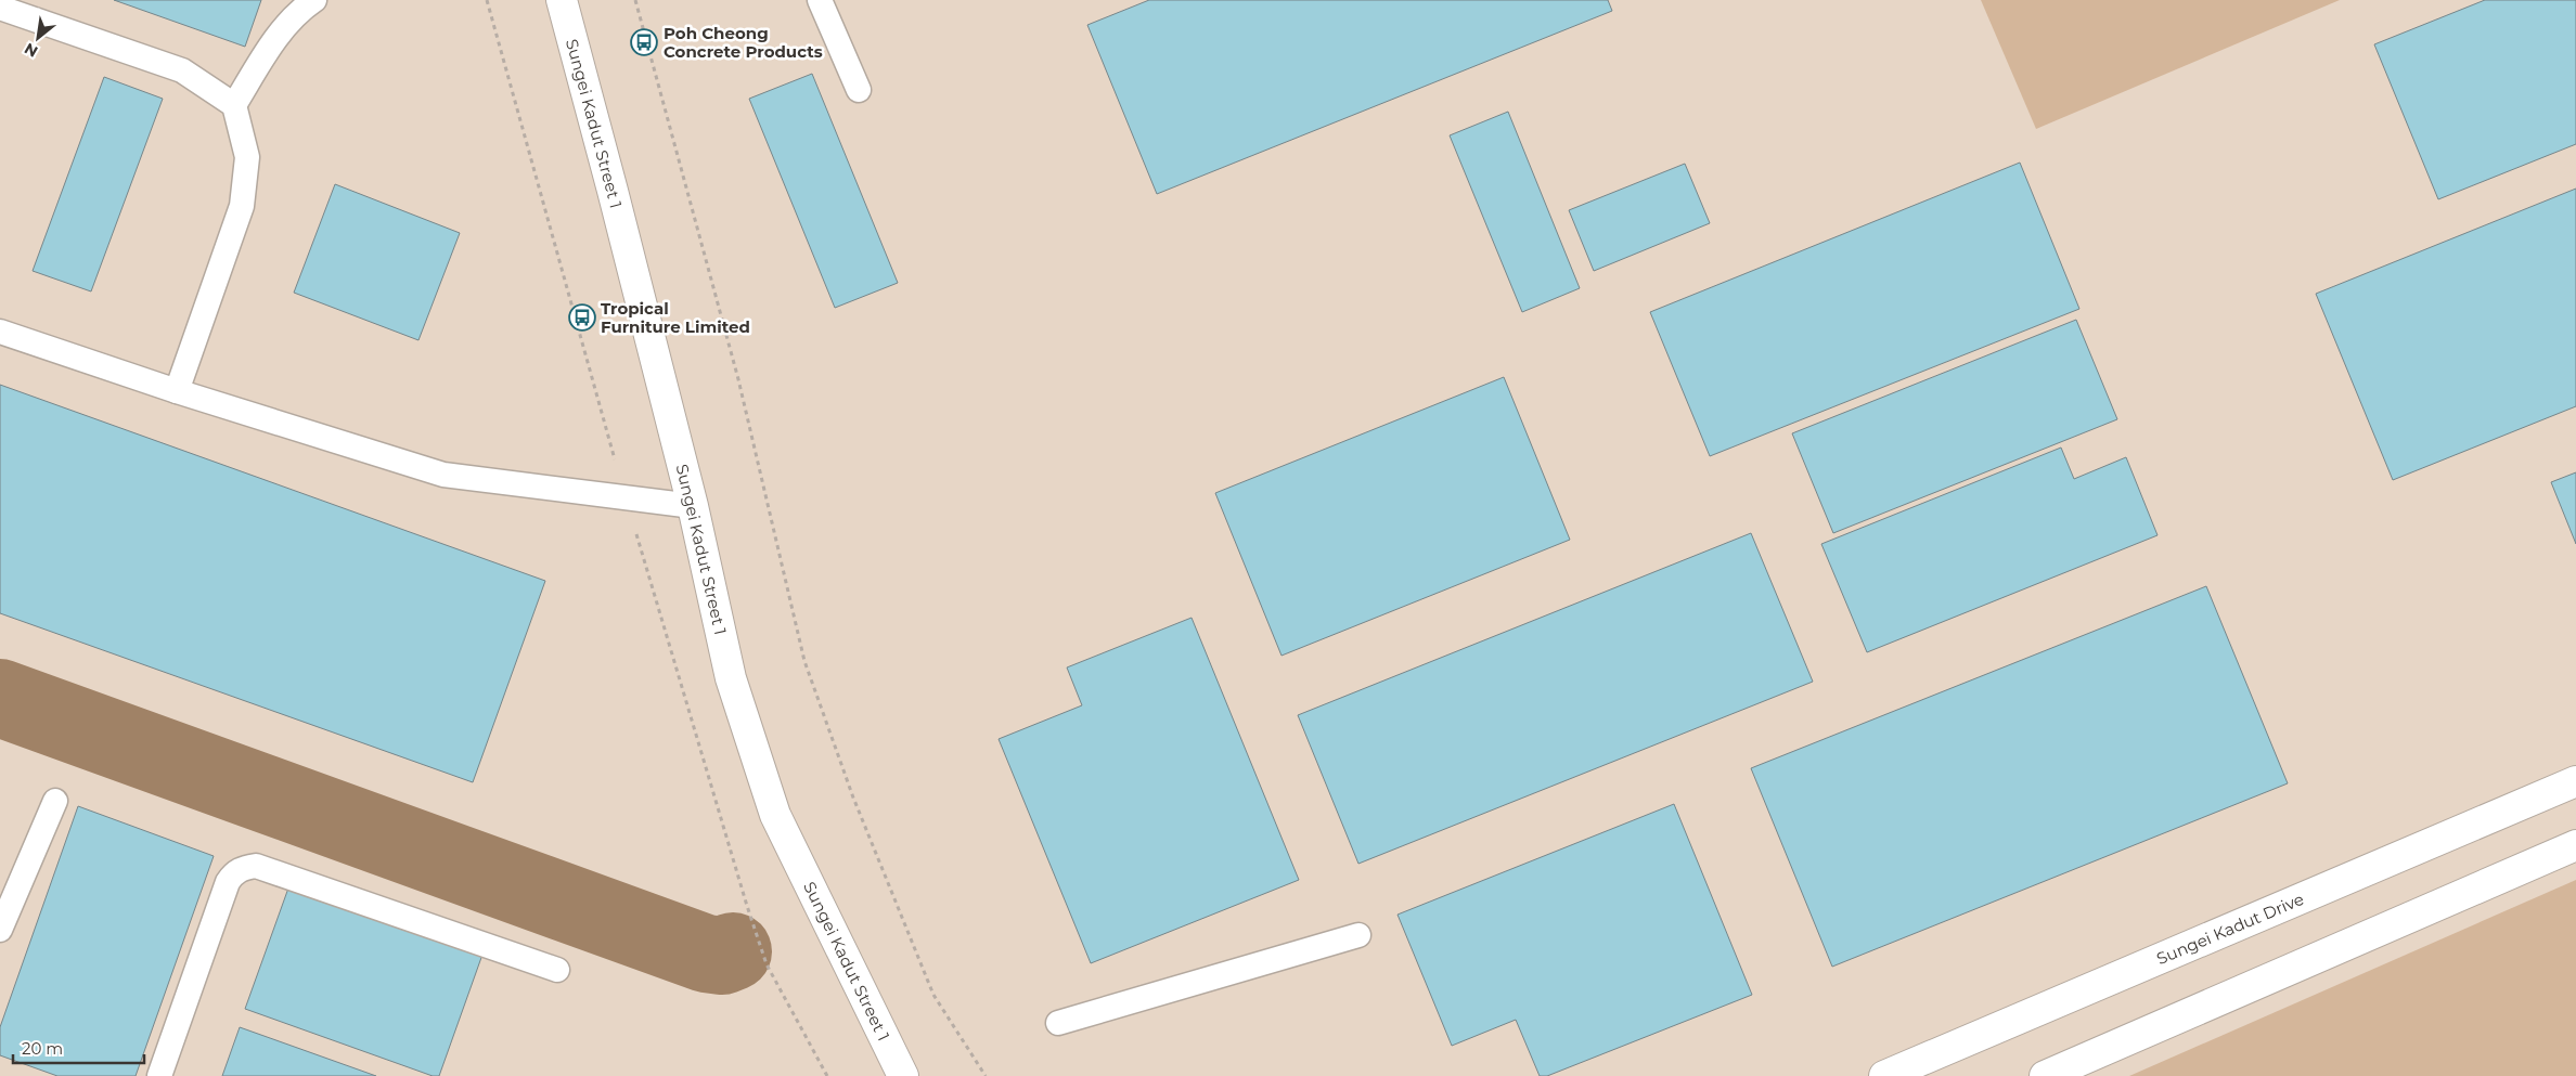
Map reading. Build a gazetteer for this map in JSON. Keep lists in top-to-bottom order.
{
  "streets": {
    "main road": ["Sungei Kadut Street 1", "Sungei Kadut Drive"]
  },
  "places": {
    "bus stop": ["Poh Cheong Concrete Products", "Tropical Furniture Limited"]
  },
  "scale_bar": "20 m",
  "north": "bottom left"
}
